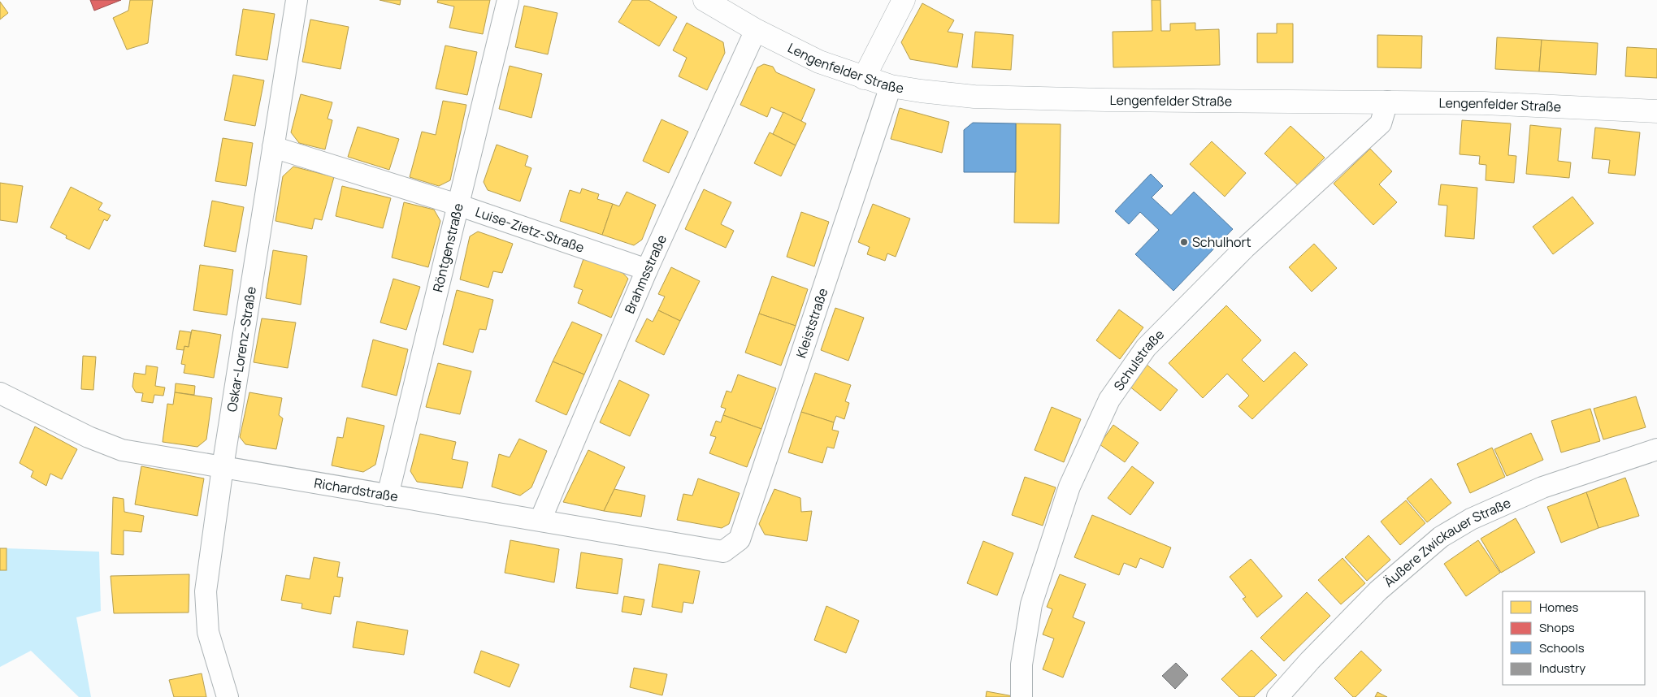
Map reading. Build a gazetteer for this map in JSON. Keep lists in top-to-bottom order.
{
  "streets": {
    "main road": ["Lengenfelder Straße"],
    "street": [
      "Luise-Zietz-Straße",
      "Röntgenstraße",
      "Brahmsstraße",
      "Kleiststraße",
      "Oskar-Lorenz-Straße",
      "Schulstraße",
      "Richardstraße",
      "Äußere Zwickauer Straße"
    ]
  },
  "crossings": [
    ["Lengenfelder Straße", "Brahmsstraße"],
    ["Lengenfelder Straße", "Kleiststraße"],
    ["Lengenfelder Straße", "Schulstraße"],
    ["Luise-Zietz-Straße", "Röntgenstraße"],
    ["Luise-Zietz-Straße", "Brahmsstraße"],
    ["Luise-Zietz-Straße", "Oskar-Lorenz-Straße"],
    ["Röntgenstraße", "Richardstraße"],
    ["Brahmsstraße", "Richardstraße"],
    ["Kleiststraße", "Richardstraße"],
    ["Oskar-Lorenz-Straße", "Richardstraße"]
  ],
  "places": ["Schulhort"],
  "legend": [
    "Homes",
    "Shops",
    "Schools",
    "Industry"
  ]
}
